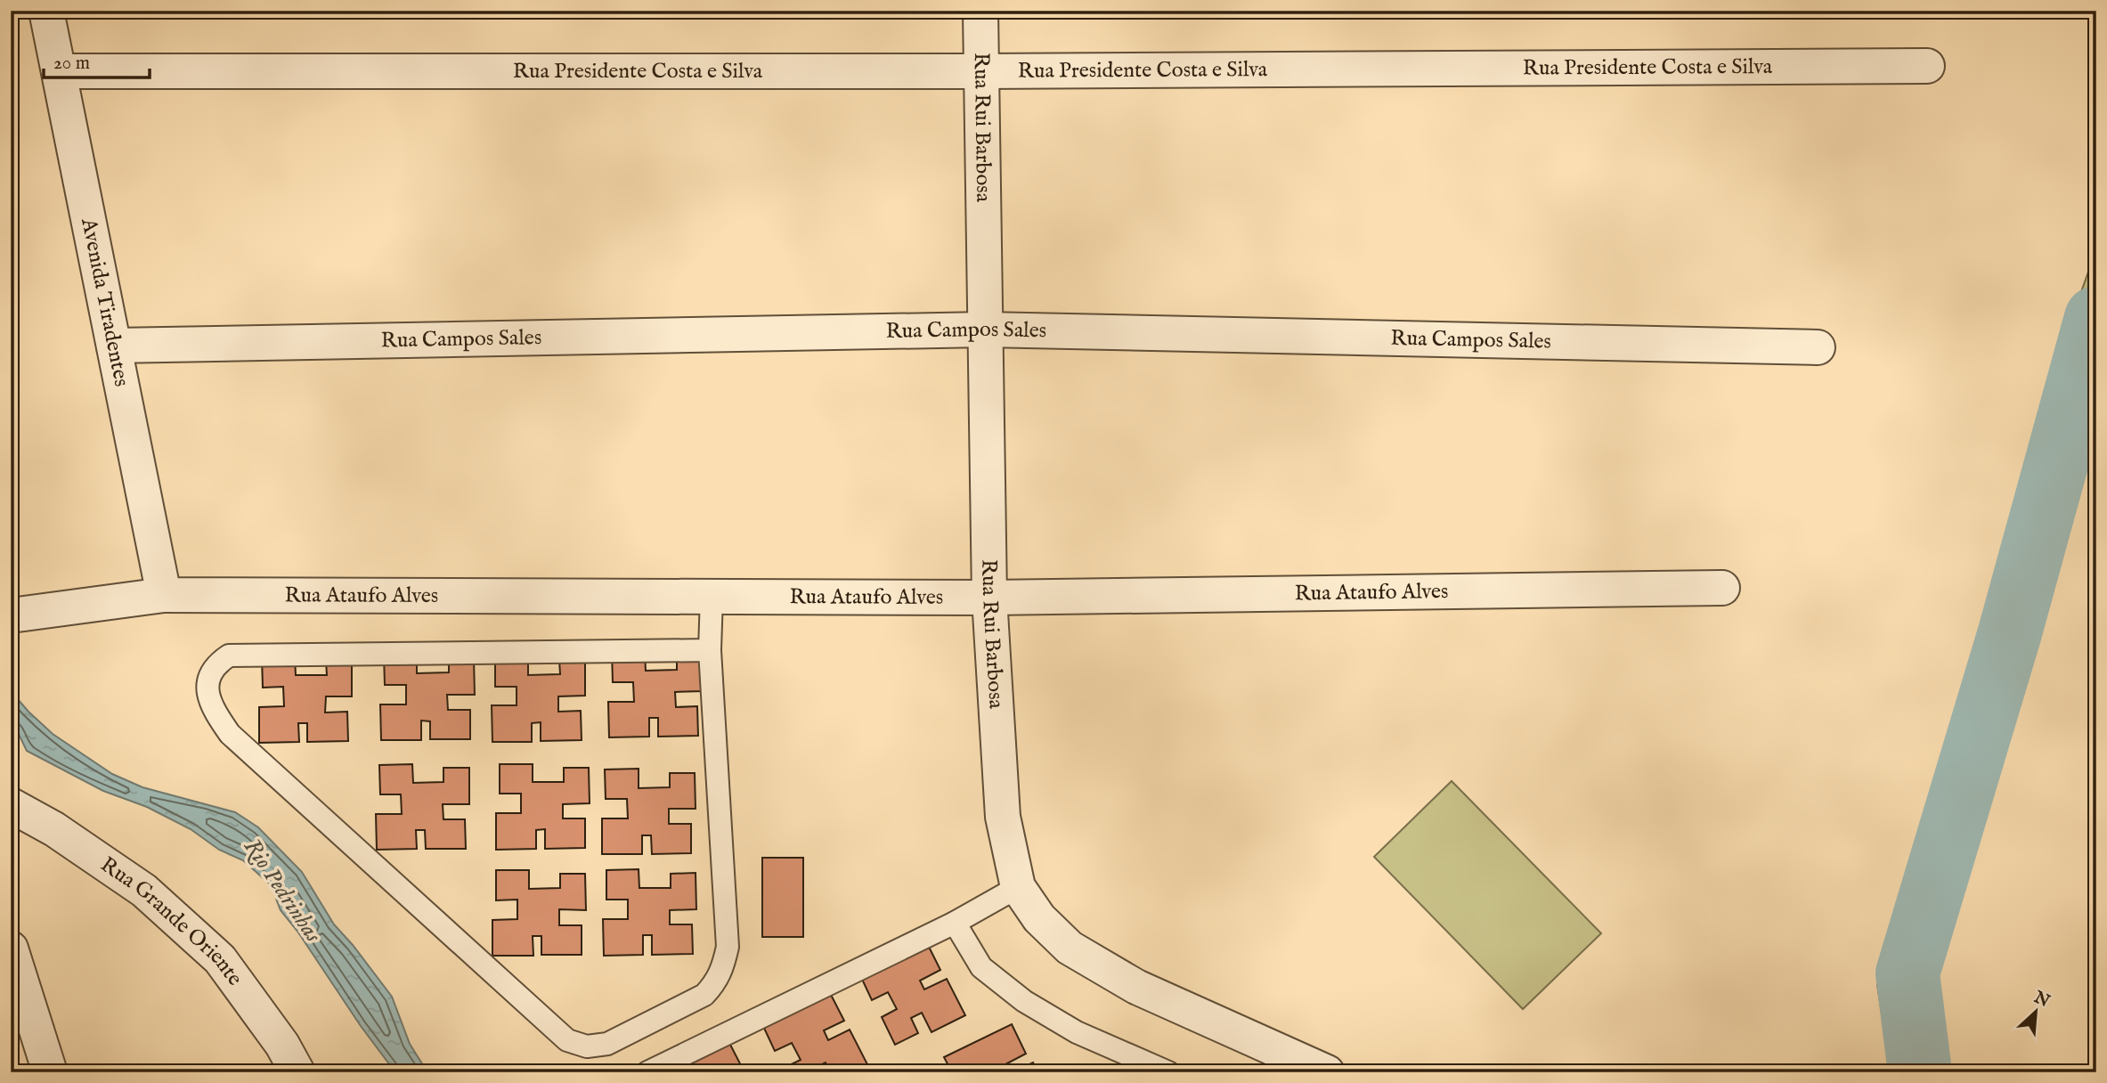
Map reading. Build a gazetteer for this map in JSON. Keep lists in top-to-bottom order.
{
  "streets": {
    "street": [
      "Rua Presidente Costa e Silva",
      "Rua Rui Barbosa",
      "Avenida Tiradentes",
      "Rua Campos Sales",
      "Rua Ataufo Alves",
      "Rua Grande Oriente"
    ]
  },
  "crossings": [
    ["Rua Presidente Costa e Silva", "Rua Rui Barbosa"],
    ["Rua Presidente Costa e Silva", "Avenida Tiradentes"],
    ["Rua Rui Barbosa", "Rua Campos Sales"],
    ["Rua Rui Barbosa", "Rua Ataufo Alves"],
    ["Avenida Tiradentes", "Rua Campos Sales"],
    ["Avenida Tiradentes", "Rua Ataufo Alves"]
  ],
  "water": ["Rio Pedrinhas"],
  "scale_bar": "20 m",
  "north": "top right"
}
